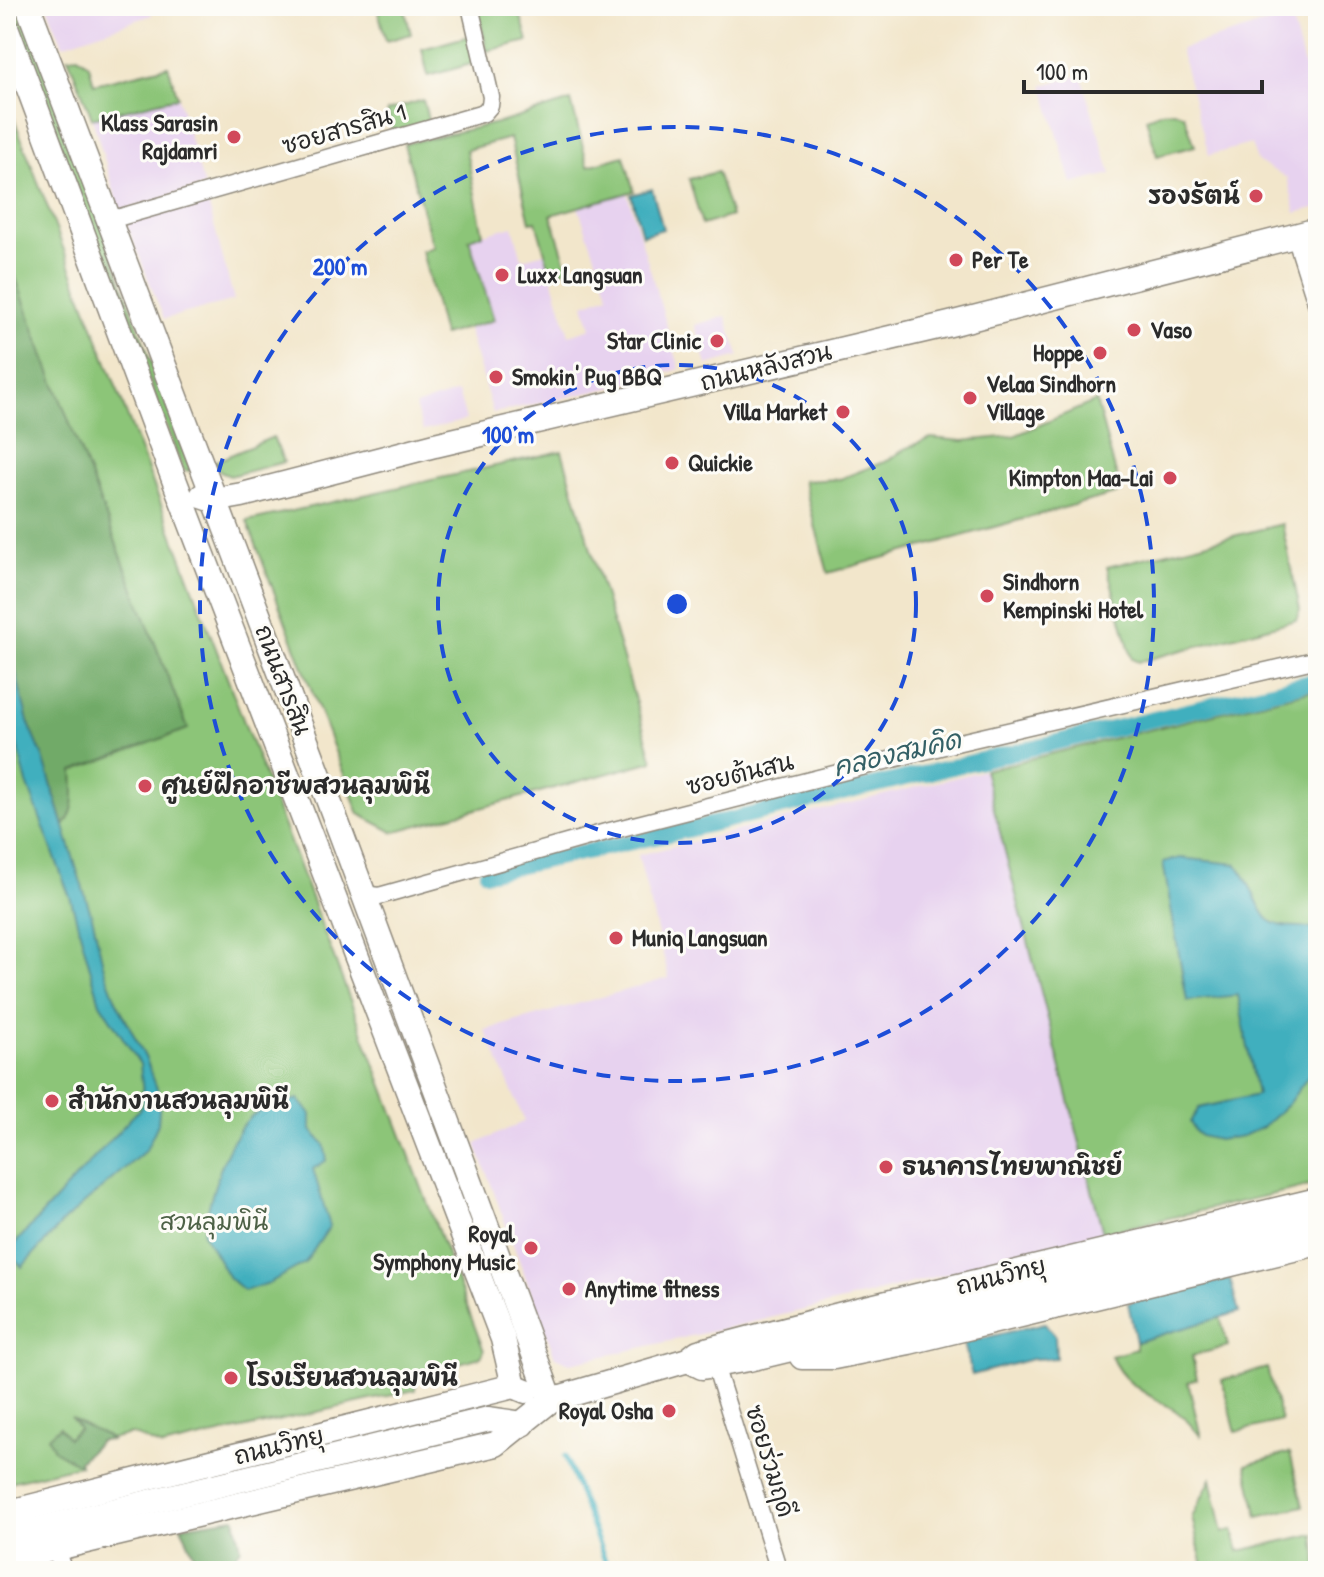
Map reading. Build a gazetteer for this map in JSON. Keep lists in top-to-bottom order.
{
  "streets": {
    "street": [
      "ซอยสารสิน 1",
      "ถนนหลังสวน",
      "ถนนสารสิน",
      "ซอยต้นสน",
      "ถนนวิทยุ",
      "ซอยร่วมฤดี"
    ]
  },
  "crossings": [
    ["ซอยสารสิน 1", "ถนนสารสิน"],
    ["ถนนหลังสวน", "ถนนสารสิน"],
    ["ถนนสารสิน", "ซอยต้นสน"],
    ["ถนนสารสิน", "ถนนวิทยุ"],
    ["ถนนวิทยุ", "ซอยร่วมฤดี"]
  ],
  "water": ["คลองสมคิด"],
  "parks": ["สวนลุมพินี"],
  "places": [
    "Klass Sarasin Rajdamri",
    "รองรัตน์",
    "Per Te",
    "Luxx Langsuan",
    "Vaso",
    "Star Clinic",
    "Hoppe",
    "Smokin' Pug BBQ",
    "Velaa Sindhorn Village",
    "Villa Market",
    "Quickie",
    "Kimpton Maa-Lai",
    "Sindhorn Kempinski Hotel",
    "ศูนย์ฝึกอาชีพสวนลุมพินี",
    "Muniq Langsuan",
    "สำนักงานสวนลุมพินี",
    "ธนาคารไทยพาณิชย์",
    "Royal Symphony Music",
    "Anytime fitness",
    "โรงเรียนสวนลุมพินี",
    "Royal Osha"
  ],
  "scale_bar": "100 m",
  "rings": ["200 m", "100 m"]
}
